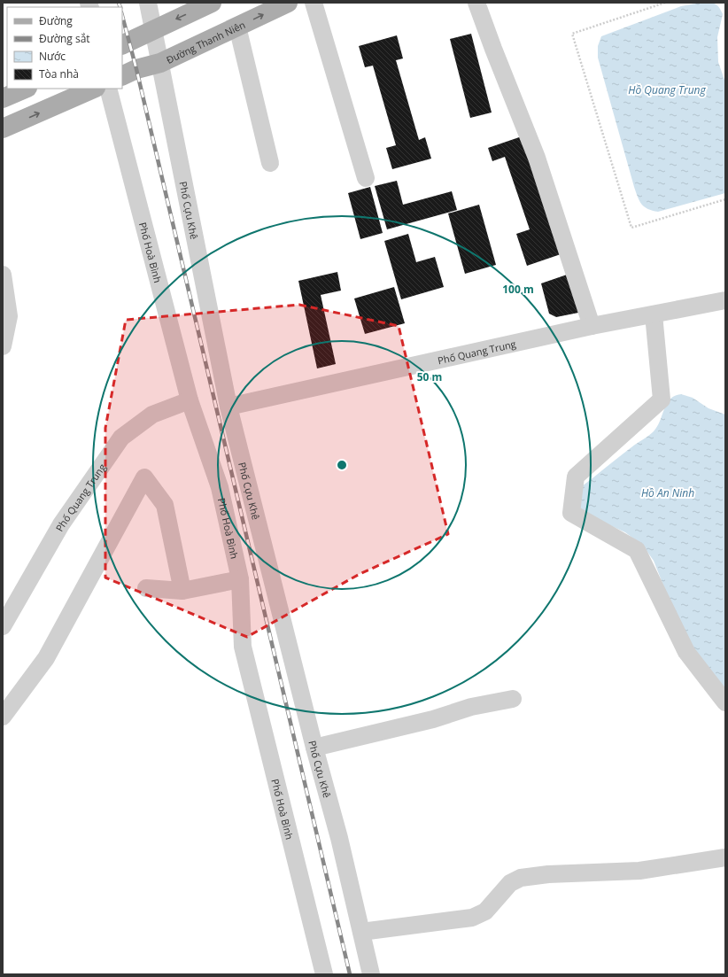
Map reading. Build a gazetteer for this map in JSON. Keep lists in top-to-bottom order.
{
  "streets": {
    "main road": ["Đường Thanh Niên"],
    "street": ["Phố Cựu Khê", "Phố Hoà Bình", "Phố Quang Trung"]
  },
  "crossings": [
    ["Đường Thanh Niên", "Phố Cựu Khê"],
    ["Phố Cựu Khê", "Phố Quang Trung"],
    ["Phố Hoà Bình", "Phố Quang Trung"]
  ],
  "water": ["Hồ Quang Trung", "Hồ An Ninh"],
  "legend": [
    "Đường",
    "Đường sắt",
    "Nước",
    "Tòa nhà"
  ],
  "rings": ["100 m", "50 m"]
}
